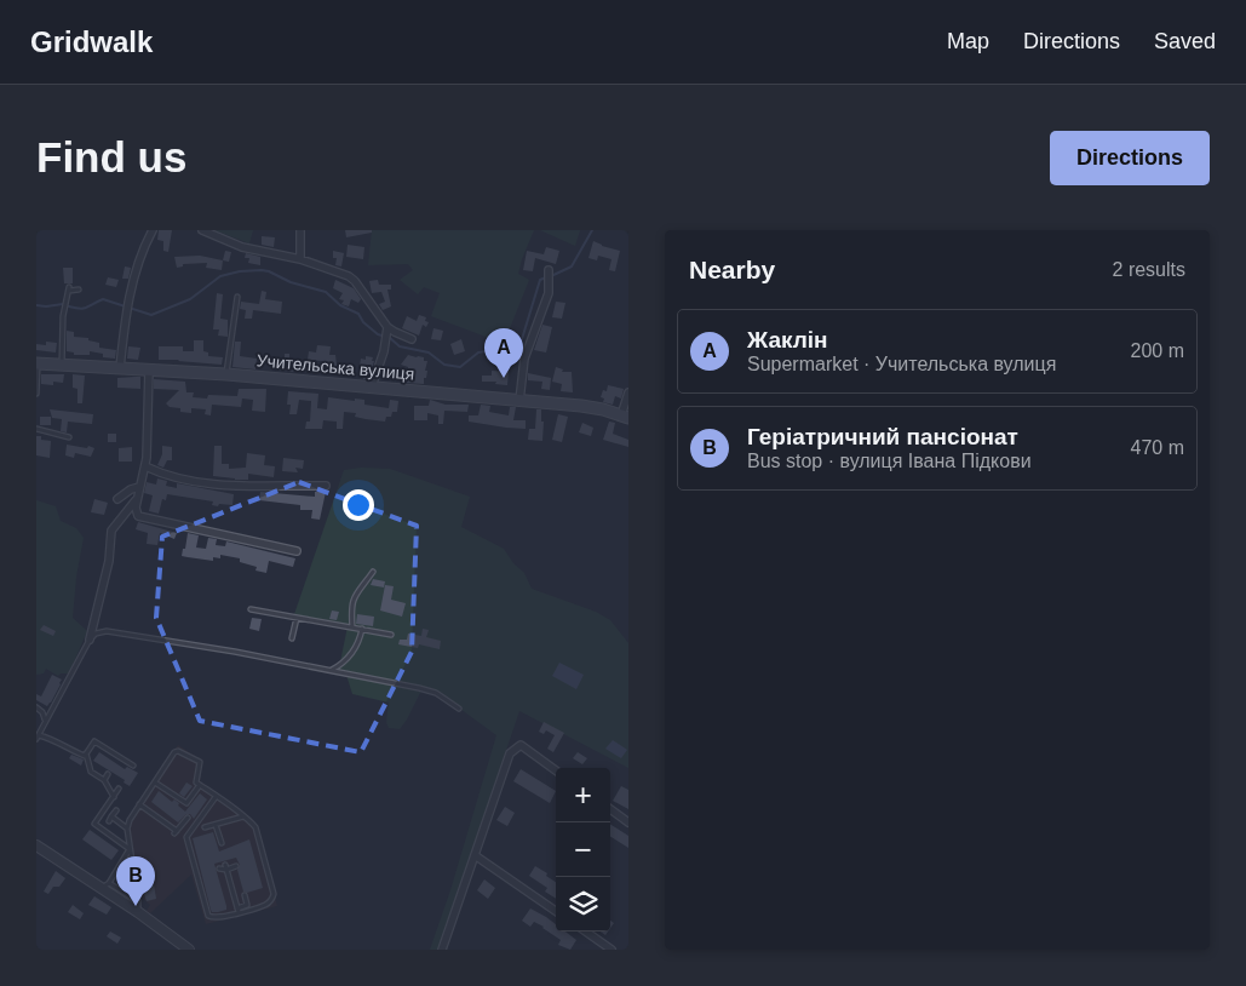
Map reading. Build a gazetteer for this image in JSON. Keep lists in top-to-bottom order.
{
  "streets": {
    "main road": ["Учительська вулиця"]
  },
  "page": {
    "header": "Gridwalk",
    "nav": ["Map", "Directions", "Saved"],
    "buttons": "Directions",
    "title": "Find us",
    "heading": ["Nearby", "2 results"],
    "list": [
      {
        "mark": "A",
        "name": "Жаклін",
        "note": "Supermarket · Учительська вулиця",
        "value": "200 m"
      },
      {
        "mark": "B",
        "name": "Геріатричний пансіонат",
        "note": "Bus stop · вулиця Івана Підкови",
        "value": "470 m"
      }
    ],
    "pins": ["A", "B"],
    "map_buttons": ["+", "−"]
  }
}
